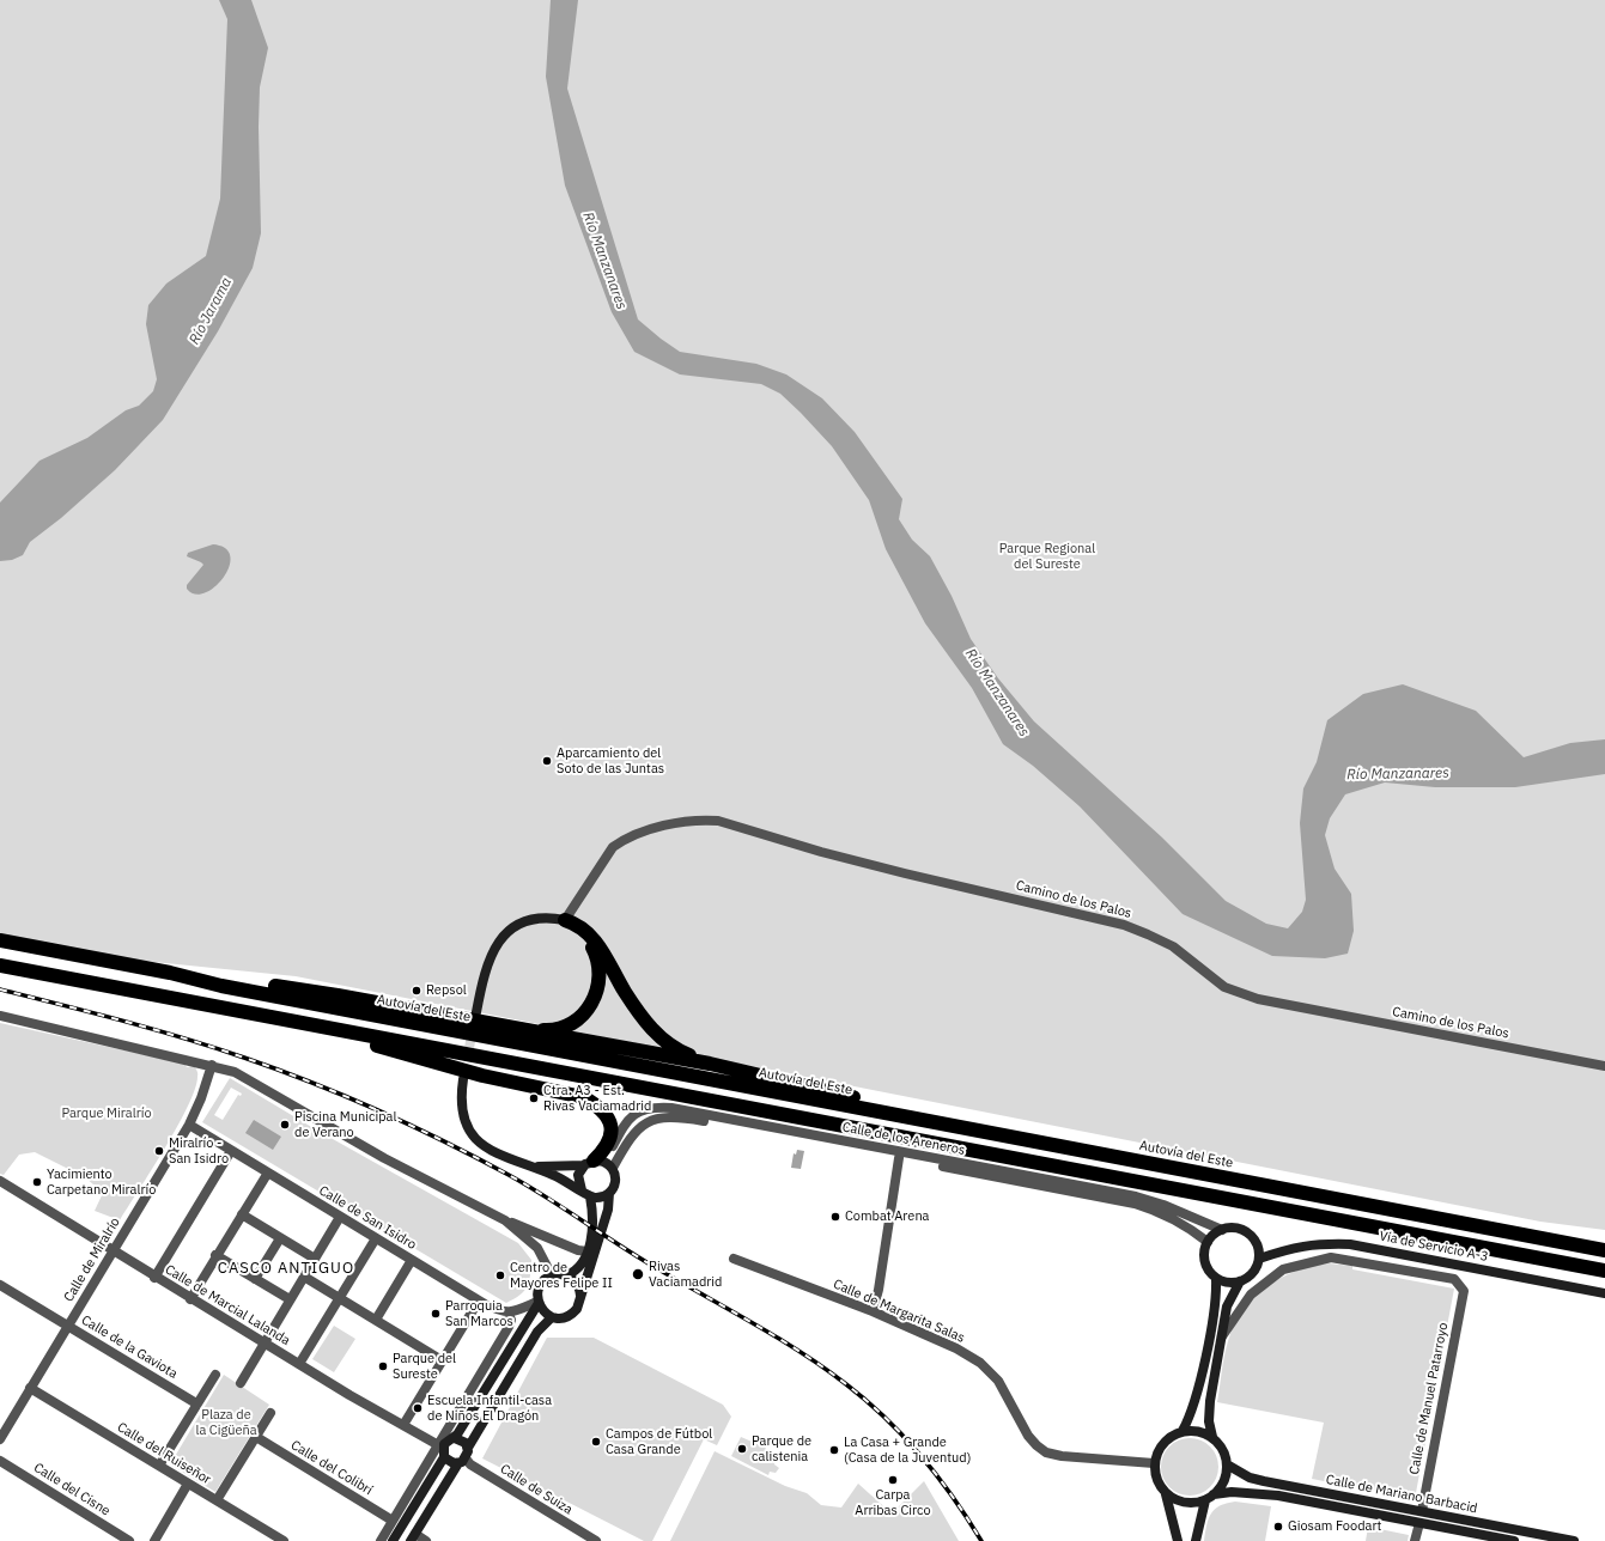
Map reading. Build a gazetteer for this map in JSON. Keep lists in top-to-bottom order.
{
  "streets": {
    "highway": ["Autovía del Este"],
    "street": [
      "Camino de los Palos",
      "Calle de los Areneros",
      "Calle de San Isidro",
      "Vía de Servicio A-3",
      "Calle de Miralrío",
      "Calle de Marcial Lalanda",
      "Calle de Margarita Salas",
      "Calle de la Gaviota",
      "Calle de Manuel Patarroyo",
      "Calle del Ruiseñor",
      "Calle del Colibrí",
      "Calle del Cisne",
      "Calle de Suiza",
      "Calle de Mariano Barbacid"
    ]
  },
  "crossings": [
    ["Calle de los Areneros", "Vía de Servicio A-3"],
    ["Calle de San Isidro", "Calle de Miralrío"],
    ["Calle de Miralrío", "Calle de Marcial Lalanda"],
    ["Calle de Miralrío", "Calle de la Gaviota"],
    ["Calle de Miralrío", "Calle del Ruiseñor"],
    ["Calle de Marcial Lalanda", "Calle de Suiza"],
    ["Calle de Margarita Salas", "Calle de Mariano Barbacid"],
    ["Calle de Manuel Patarroyo", "Calle de Mariano Barbacid"]
  ],
  "districts": ["CASCO ANTIGUO"],
  "water": ["Río Manzanares", "Río Jarama"],
  "parks": ["Parque Regional del Sureste", "Parque Miralrío", "Plaza de la Cigüeña"],
  "places": [
    "Aparcamiento del Soto de las Juntas",
    "Repsol",
    "Ctra. A3 - Est. Rivas Vaciamadrid",
    "Piscina Municipal de Verano",
    "Miralrío - San Isidro",
    "Yacimiento Carpetano Miralrío",
    "Combat Arena",
    "Rivas Vaciamadrid",
    "Centro de Mayores Felipe II",
    "Parroquia San Marcos",
    "Parque del Sureste",
    "Escuela Infantil-casa de Niños El Dragón",
    "Campos de Fútbol Casa Grande",
    "Parque de calistenia",
    "La Casa + Grande (Casa de la Juventud)",
    "Carpa Arribas Circo",
    "Giosam Foodart"
  ]
}
